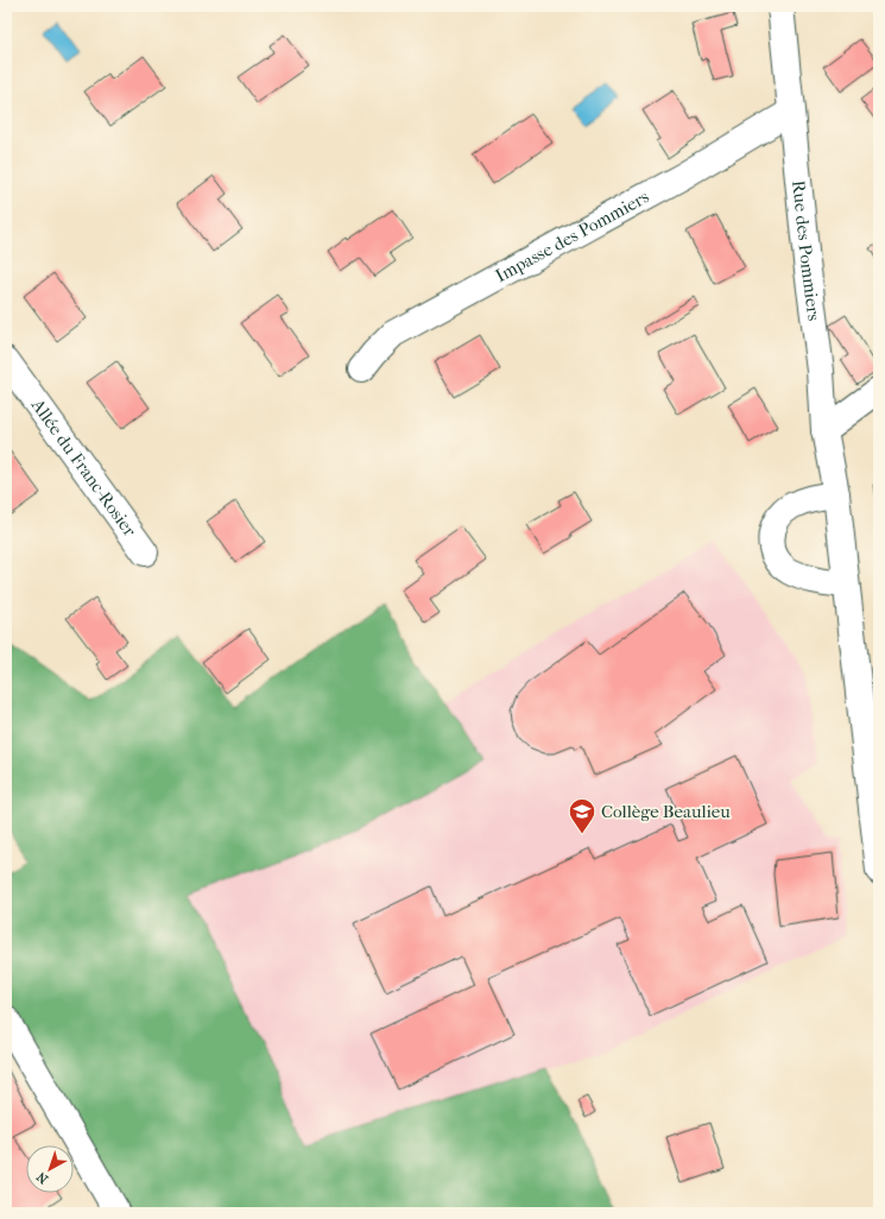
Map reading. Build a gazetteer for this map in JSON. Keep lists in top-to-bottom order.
{
  "streets": {
    "street": ["Impasse des Pommiers", "Rue des Pommiers", "Allée du Franc-Rosier"]
  },
  "crossings": [
    ["Impasse des Pommiers", "Rue des Pommiers"]
  ],
  "places": {
    "school or university": ["Collège Beaulieu"]
  },
  "north": "bottom left"
}
